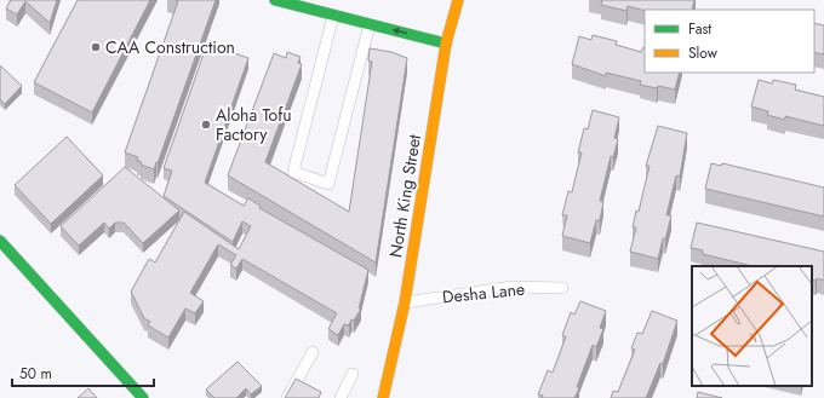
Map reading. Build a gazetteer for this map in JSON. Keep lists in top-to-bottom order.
{
  "streets": {
    "main road": ["North King Street"],
    "lane": ["Desha Lane"]
  },
  "crossings": [
    ["North King Street", "Desha Lane"]
  ],
  "places": ["CAA Construction", "Aloha Tofu Factory"],
  "legend": ["Fast", "Slow"],
  "scale_bar": "50 m"
}
